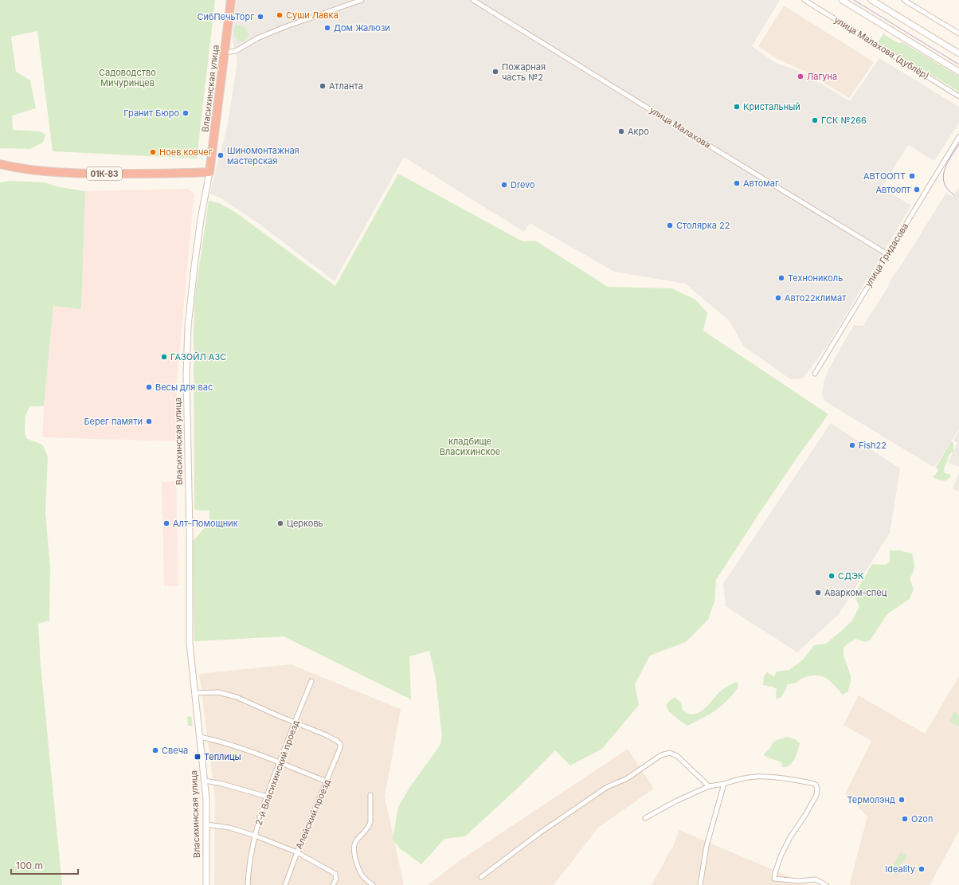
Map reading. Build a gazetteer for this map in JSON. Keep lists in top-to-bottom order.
{
  "streets": {
    "highway": ["Власихинская улица", "01К-83"],
    "street": [
      "улица Малахова (дублёр)",
      "улица Малахова",
      "улица Гридасова",
      "2-й Власихинский проезд",
      "Алейский проезд"
    ]
  },
  "crossings": [
    ["Власихинская улица", "01К-83"],
    ["улица Малахова", "улица Гридасова"],
    ["2-й Власихинский проезд", "Алейский проезд"]
  ],
  "parks": ["Садоводство Мичуринцев", "кладбище Власихинское"],
  "places": {
    "other": [
      "Суши Лавка",
      "СибПечьТорг",
      "Дом Жалюзи",
      "Пожарная часть №2",
      "Лагуна",
      "Атланта",
      "Кристальный",
      "Гранит Бюро",
      "ГСК №266",
      "Акро",
      "Ноев ковчег",
      "Шиномонтажная мастерская",
      "АВТООПТ",
      "Автомаг",
      "Drevo",
      "Автоопт",
      "Столярка 22",
      "Технониколь",
      "Авто22климат",
      "ГАЗОЙЛ АЗС",
      "Весы для вас",
      "Берег памяти",
      "Fish22",
      "Алт-Помощник",
      "Церковь",
      "СДЭК",
      "Аварком-спец",
      "Свеча",
      "Термолэнд",
      "Ozon",
      "Ideality"
    ],
    "transit": ["Теплицы"]
  },
  "scale_bar": "100 m"
}
